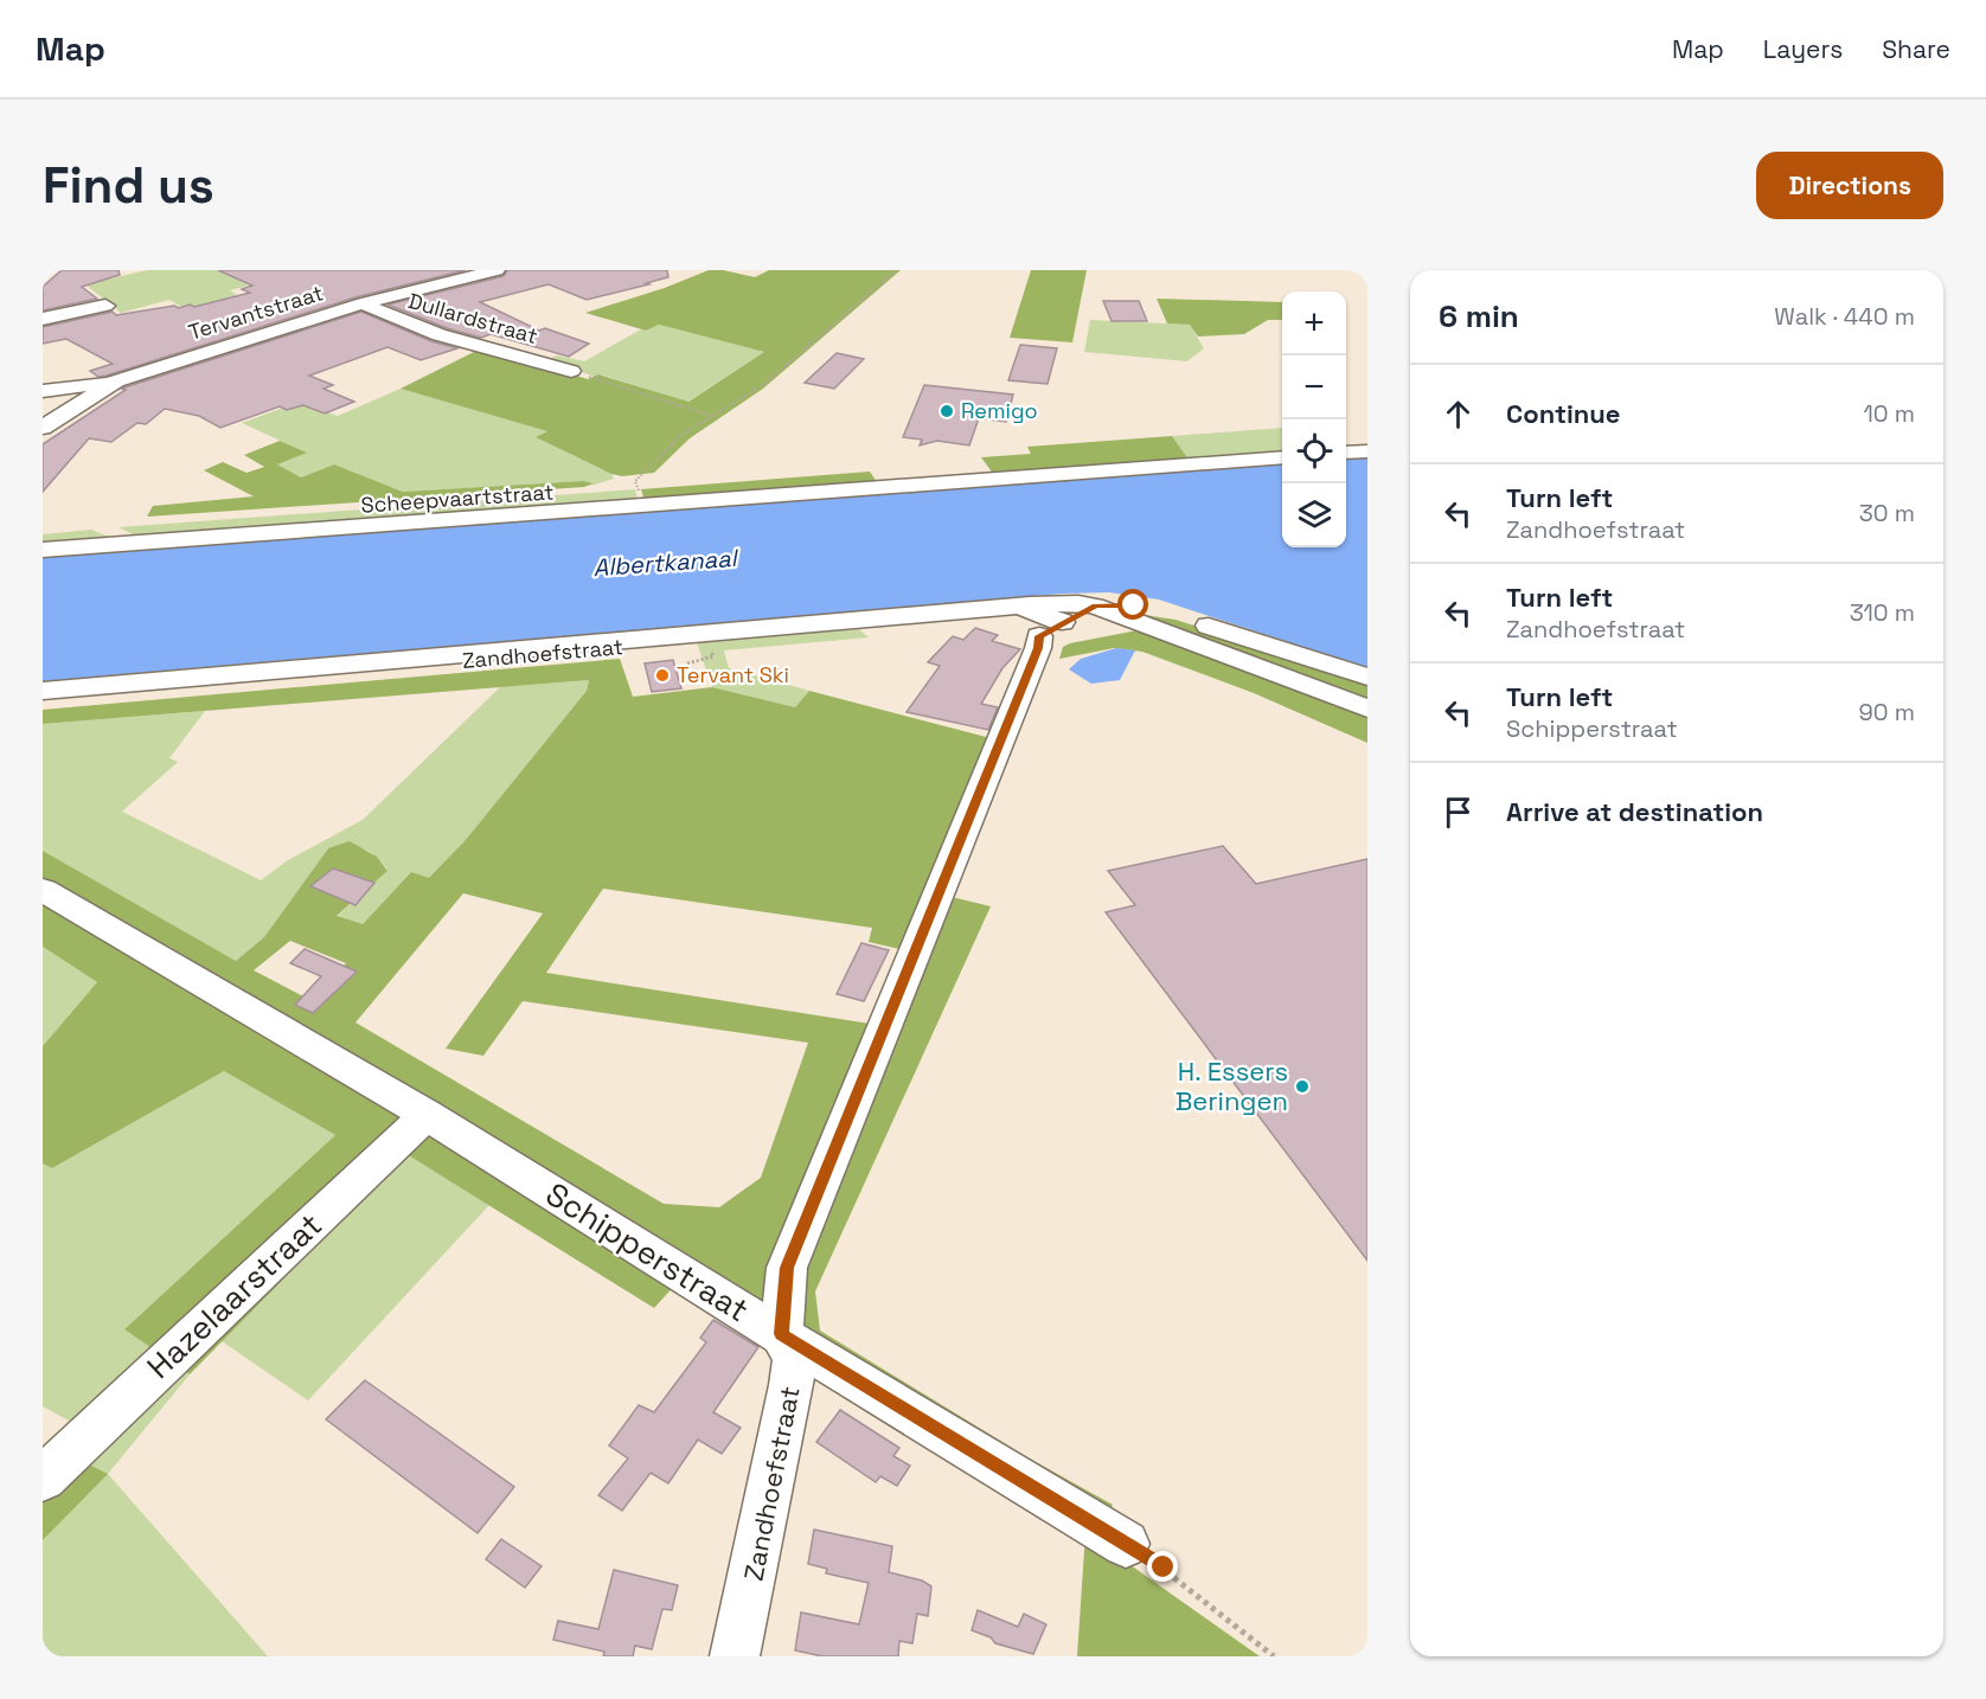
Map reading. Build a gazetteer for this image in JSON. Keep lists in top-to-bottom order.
{
  "streets": {
    "street": [
      "Tervantstraat",
      "Dullardstraat",
      "Scheepvaartstraat",
      "Zandhoefstraat",
      "Schipperstraat",
      "Hazelaarstraat"
    ]
  },
  "crossings": [
    ["Tervantstraat", "Dullardstraat"],
    ["Zandhoefstraat", "Schipperstraat"],
    ["Schipperstraat", "Hazelaarstraat"]
  ],
  "water": ["Albertkanaal"],
  "places": ["Remigo", "Tervant Ski", "H. Essers Beringen"],
  "page": {
    "header": "Map",
    "nav": ["Map", "Layers", "Share"],
    "buttons": "Directions",
    "title": "Find us",
    "heading": ["6 min", "Walk · 440 m"],
    "map_buttons": ["+", "−"],
    "list": [
      ["Continue", "10 m"],
      ["Turn left", "Zandhoefstraat", "30 m"],
      ["Turn left", "Zandhoefstraat", "310 m"],
      ["Turn left", "Schipperstraat", "90 m"],
      "Arrive at destination"
    ]
  }
}
